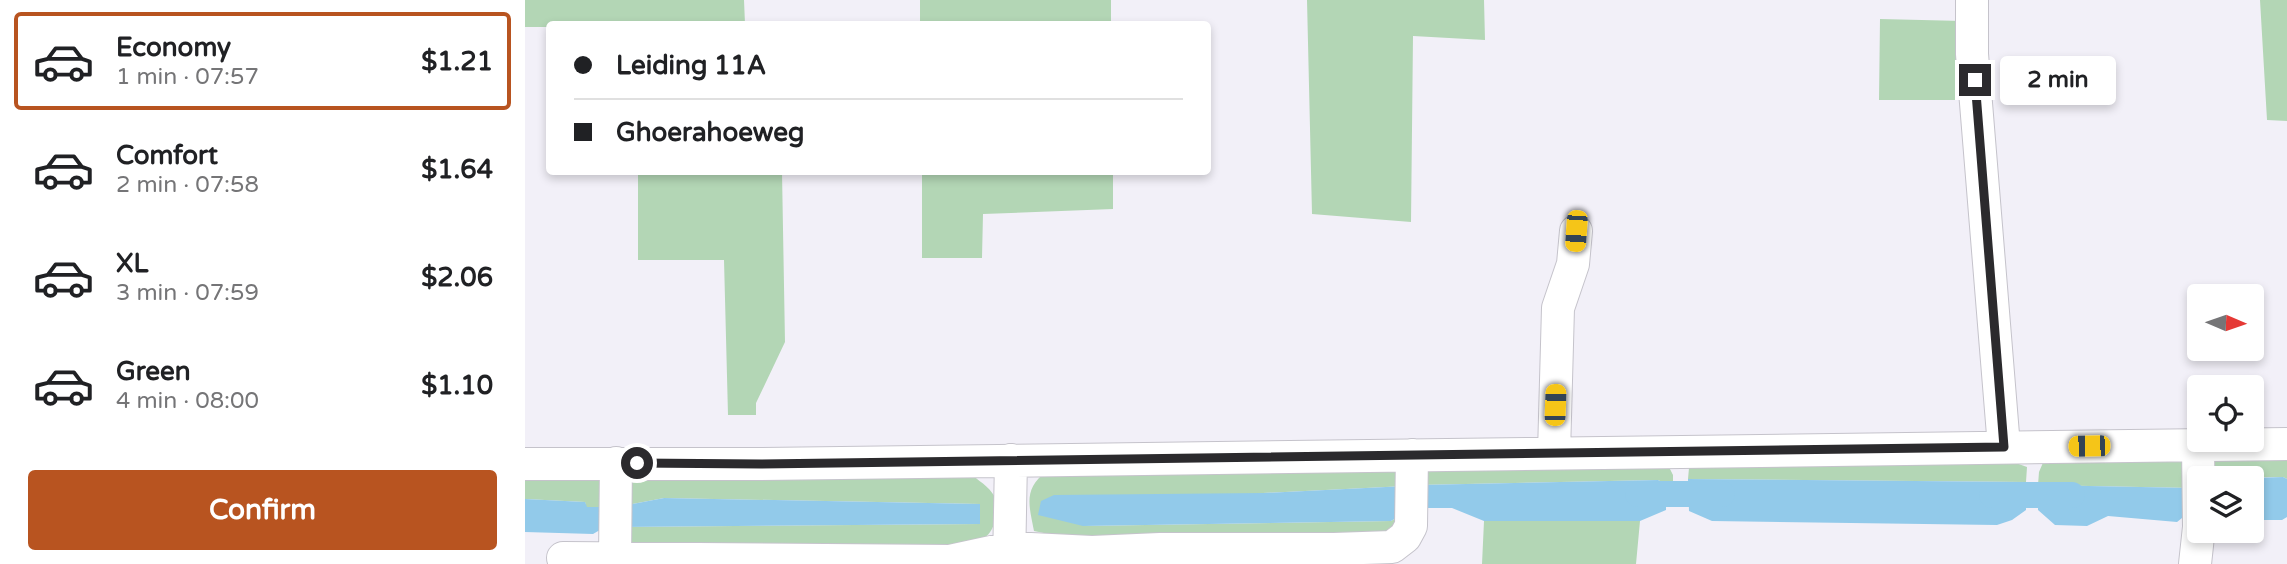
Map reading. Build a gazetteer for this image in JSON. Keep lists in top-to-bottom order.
{
  "north": "right",
  "page": {
    "list": [
      {
        "name": "Economy",
        "note": "1 min · 07:57",
        "value": "$1.21"
      },
      {
        "name": "Comfort",
        "note": "2 min · 07:58",
        "value": "$1.64"
      },
      {
        "name": "XL",
        "note": "3 min · 07:59",
        "value": "$2.06"
      },
      {
        "name": "Green",
        "note": "4 min · 08:00",
        "value": "$1.10"
      }
    ],
    "banner": ["Leiding 11A", "Ghoerahoeweg"],
    "bubble": "2 min",
    "buttons": "Confirm"
  }
}
